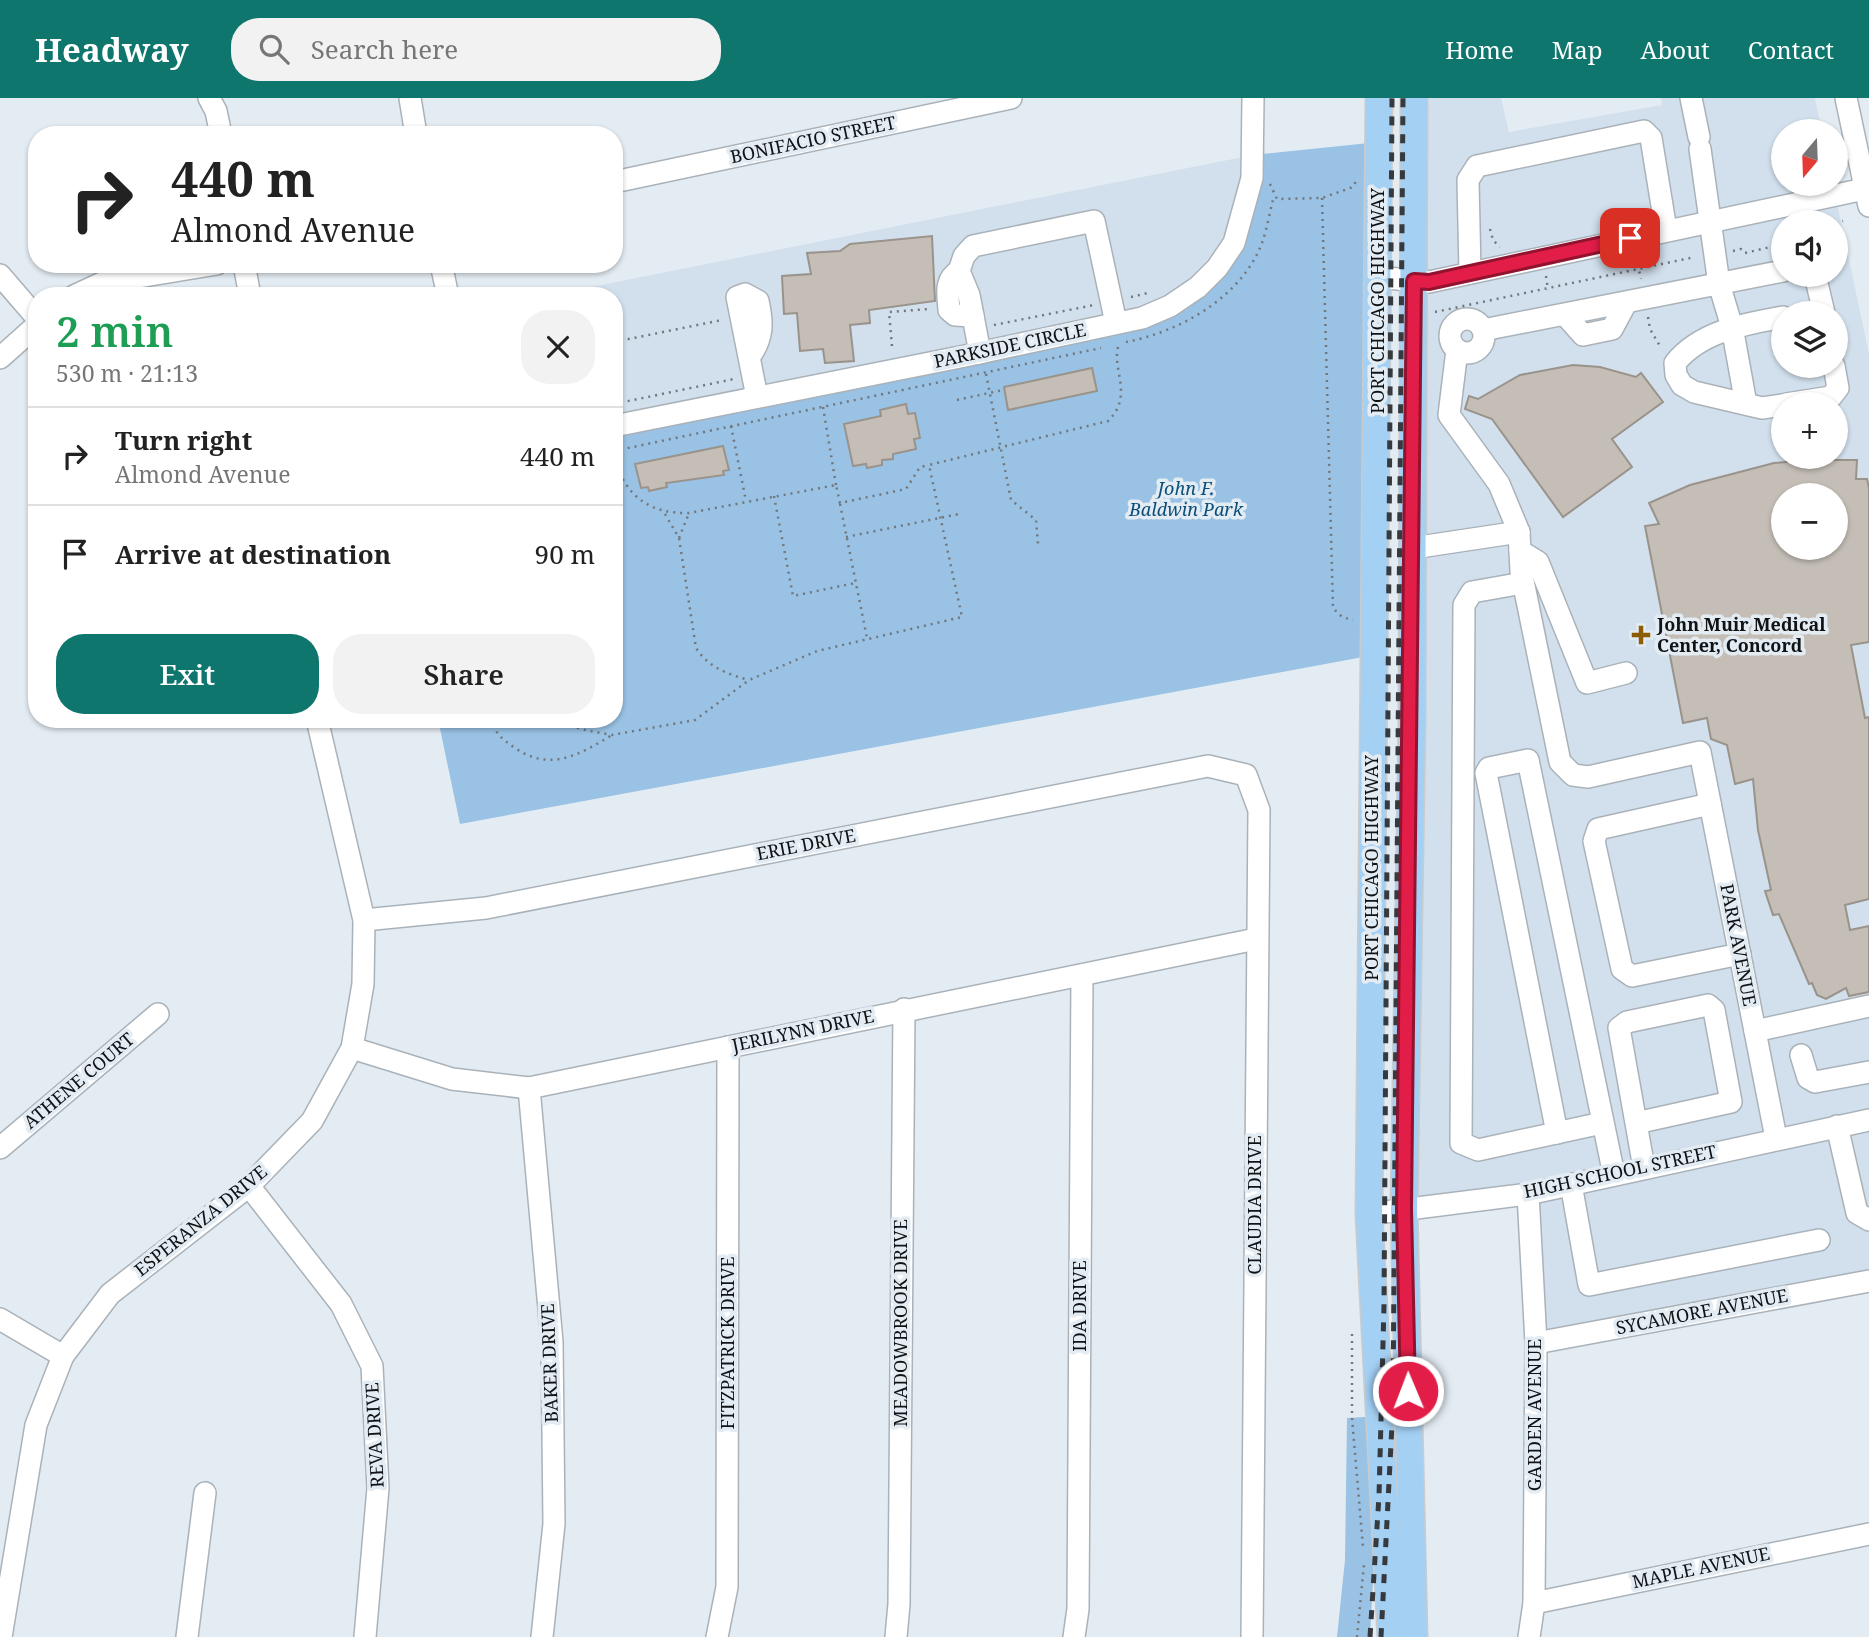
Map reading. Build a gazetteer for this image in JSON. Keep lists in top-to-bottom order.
{
  "streets": {
    "main road": ["PORT CHICAGO HIGHWAY"],
    "street": [
      "BONIFACIO STREET",
      "PARKSIDE CIRCLE",
      "ERIE DRIVE",
      "PARK AVENUE",
      "JERILYNN DRIVE",
      "ATHENE COURT",
      "HIGH SCHOOL STREET",
      "CLAUDIA DRIVE",
      "ESPERANZA DRIVE",
      "IDA DRIVE",
      "SYCAMORE AVENUE",
      "MEADOWBROOK DRIVE",
      "FITZPATRICK DRIVE",
      "BAKER DRIVE",
      "GARDEN AVENUE",
      "REVA DRIVE",
      "MAPLE AVENUE"
    ]
  },
  "crossings": [
    ["PORT CHICAGO HIGHWAY", "HIGH SCHOOL STREET"],
    ["ERIE DRIVE", "CLAUDIA DRIVE"],
    ["ERIE DRIVE", "ESPERANZA DRIVE"],
    ["PARK AVENUE", "HIGH SCHOOL STREET"],
    ["JERILYNN DRIVE", "CLAUDIA DRIVE"],
    ["JERILYNN DRIVE", "ESPERANZA DRIVE"],
    ["JERILYNN DRIVE", "IDA DRIVE"],
    ["JERILYNN DRIVE", "MEADOWBROOK DRIVE"],
    ["JERILYNN DRIVE", "FITZPATRICK DRIVE"],
    ["JERILYNN DRIVE", "BAKER DRIVE"],
    ["HIGH SCHOOL STREET", "GARDEN AVENUE"],
    ["ESPERANZA DRIVE", "REVA DRIVE"],
    ["SYCAMORE AVENUE", "GARDEN AVENUE"],
    ["GARDEN AVENUE", "MAPLE AVENUE"]
  ],
  "parks": ["John F. Baldwin Park"],
  "places": {
    "health": ["John Muir Medical Center, Concord"]
  },
  "north": "bottom",
  "page": {
    "header": "Headway",
    "search": "Search here",
    "nav": [
      "Home",
      "Map",
      "About",
      "Contact"
    ],
    "map_buttons": ["+", "−"],
    "turn": ["440 m", "Almond Avenue"],
    "heading": ["2 min", "530 m · 21:13"],
    "list": [
      {
        "name": "Turn right",
        "note": "Almond Avenue",
        "value": "440 m"
      },
      {
        "name": "Arrive at destination",
        "value": "90 m"
      }
    ],
    "buttons": ["Exit", "Share"]
  }
}
